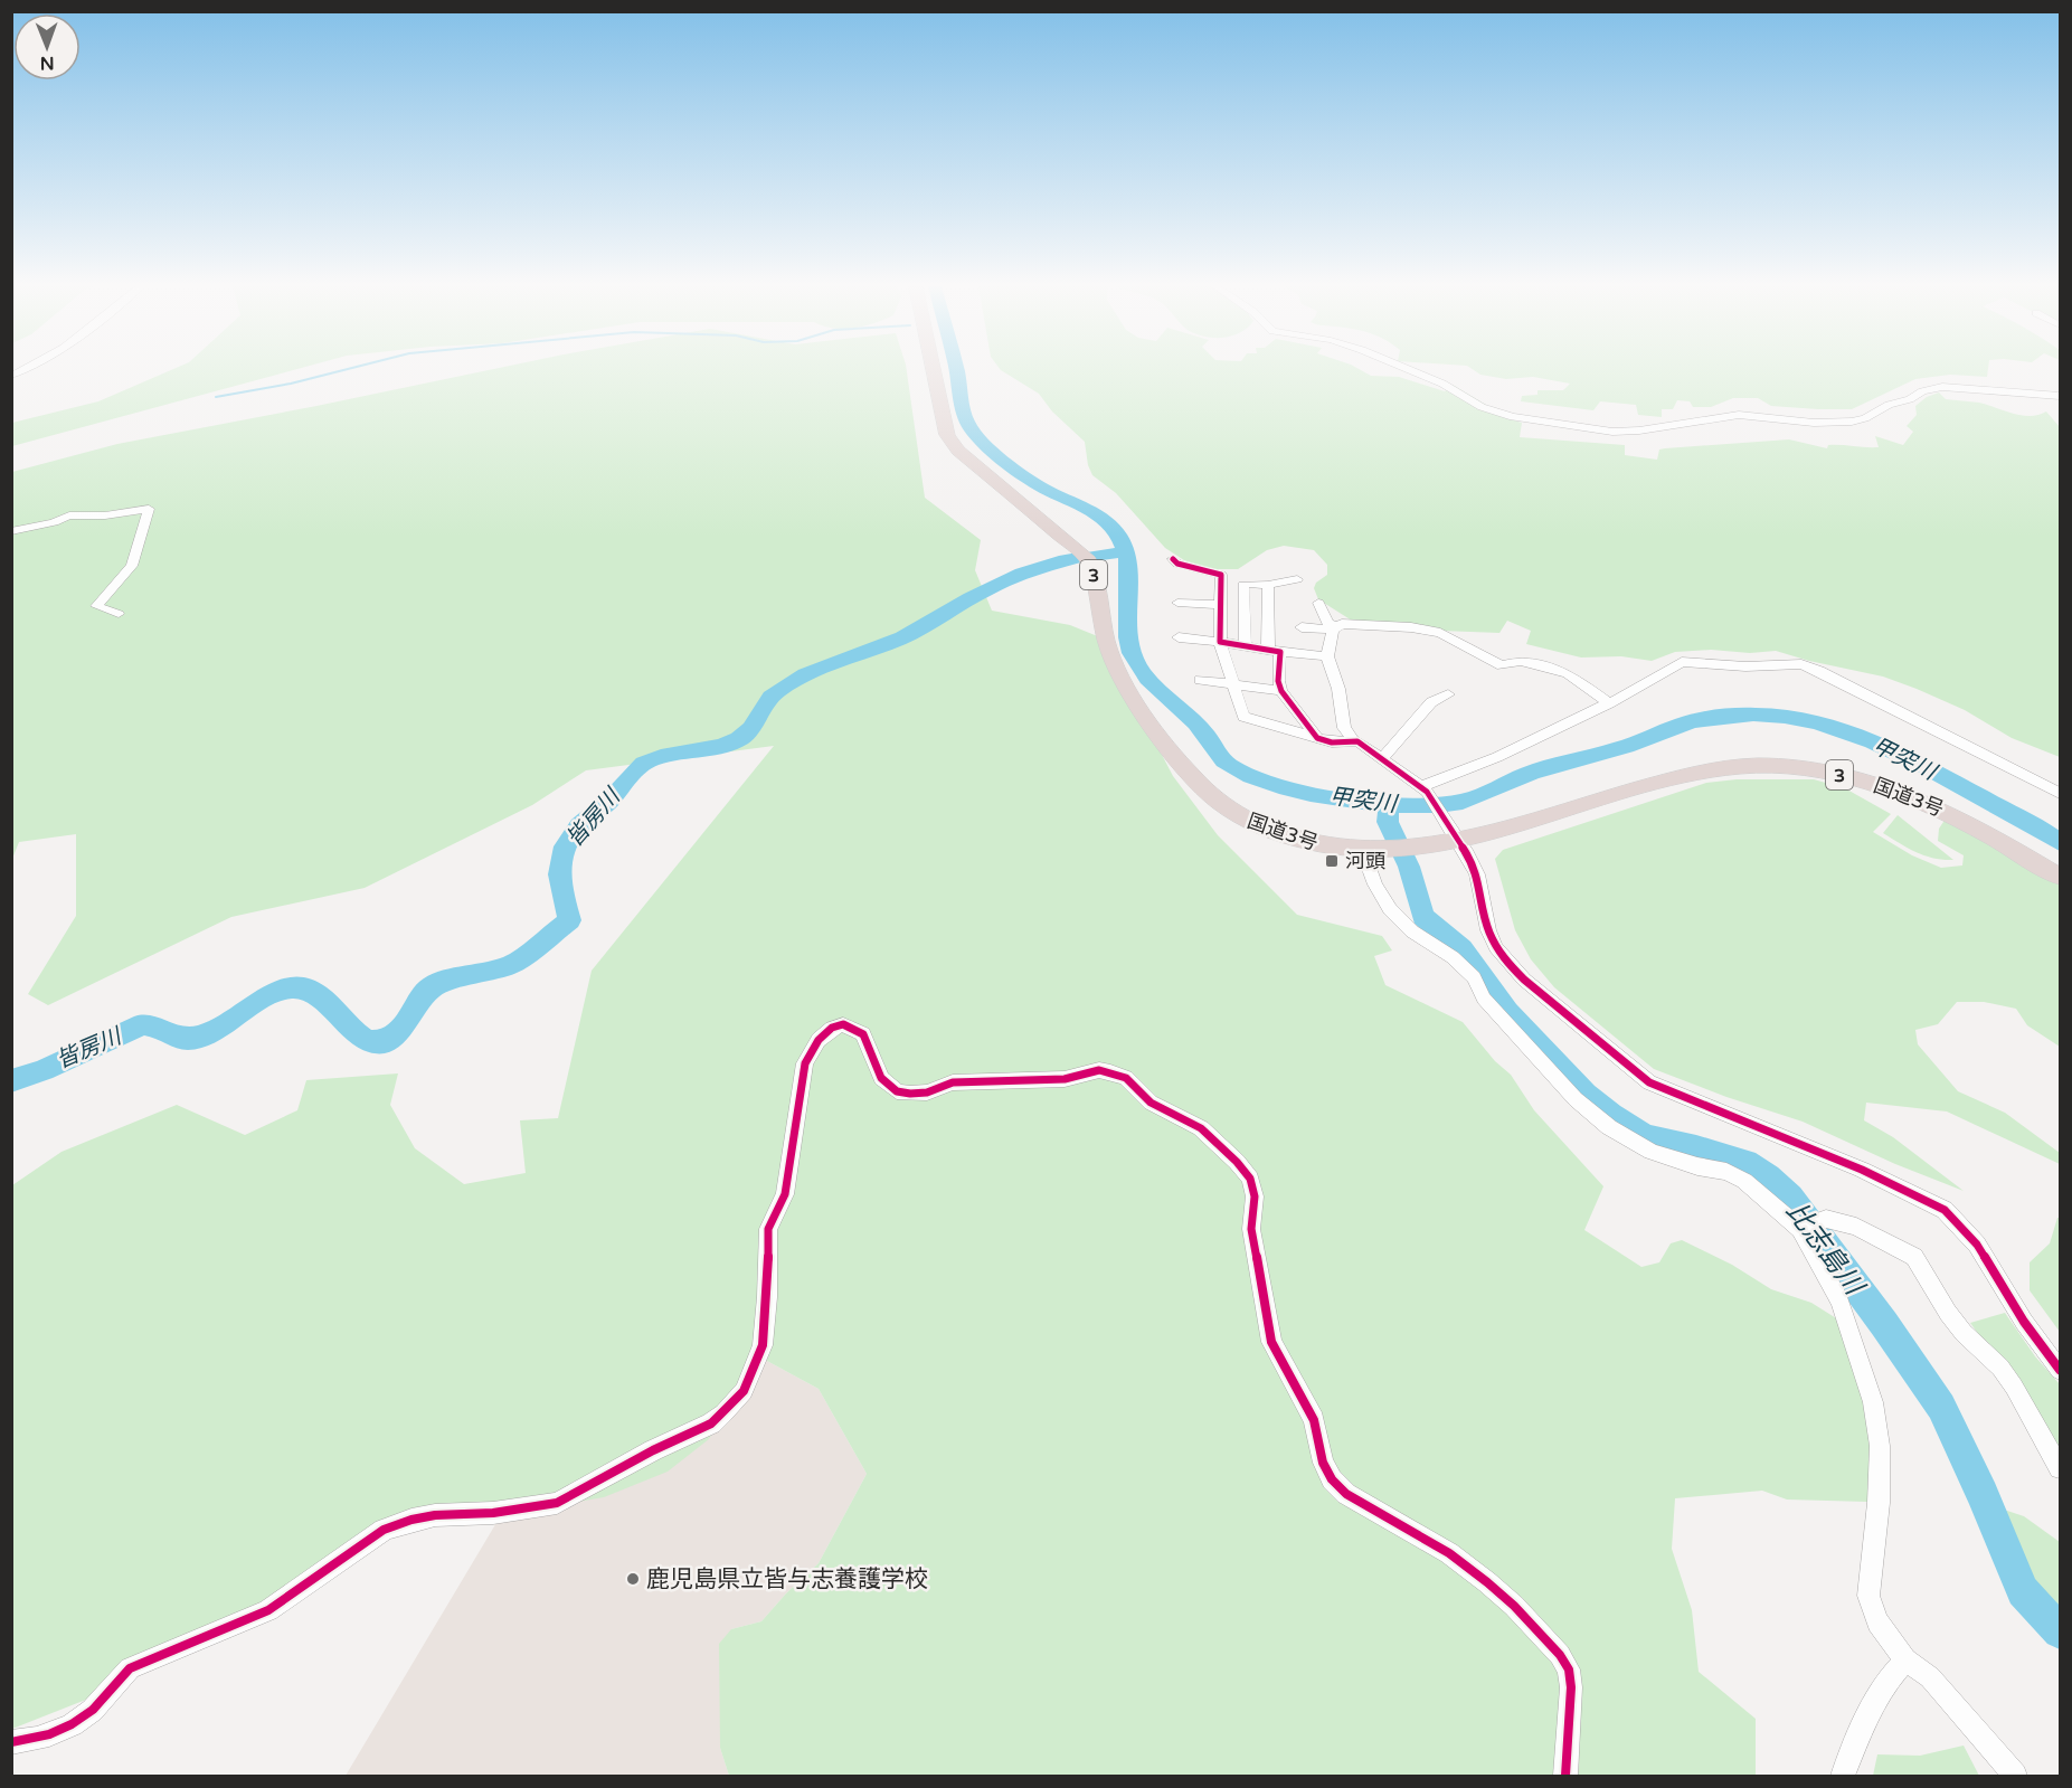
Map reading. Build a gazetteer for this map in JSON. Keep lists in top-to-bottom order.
{
  "streets": {
    "highway": ["3", "国道3号"]
  },
  "water": ["甲突川", "皆房川", "比志島川"],
  "places": {
    "transit": ["河頭"],
    "other": ["鹿児島県立皆与志養護学校"]
  },
  "north": "bottom"
}
